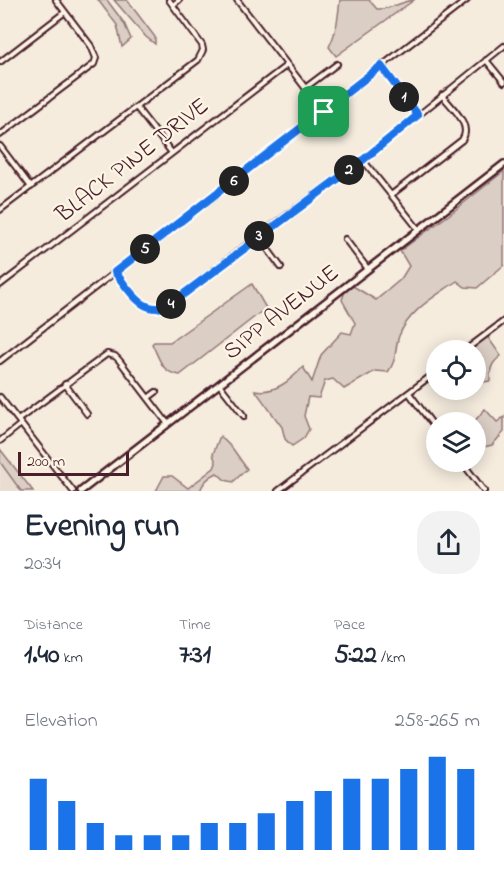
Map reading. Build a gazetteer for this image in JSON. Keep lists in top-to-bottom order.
{
  "streets": {
    "street": ["BLACK PINE DRIVE", "SIPP AVENUE"]
  },
  "scale_bar": "200 m",
  "page": {
    "pins": [
      "1",
      "2",
      "6",
      "3",
      "5",
      "4"
    ],
    "scale": "200 m",
    "heading": ["Evening run", "20:34"],
    "stats": [
      ["Distance", "1.40 km"],
      ["Time", "7:31"],
      ["Pace", "5:22 /km"]
    ],
    "chart": ["Elevation", "258–265 m"]
  }
}
